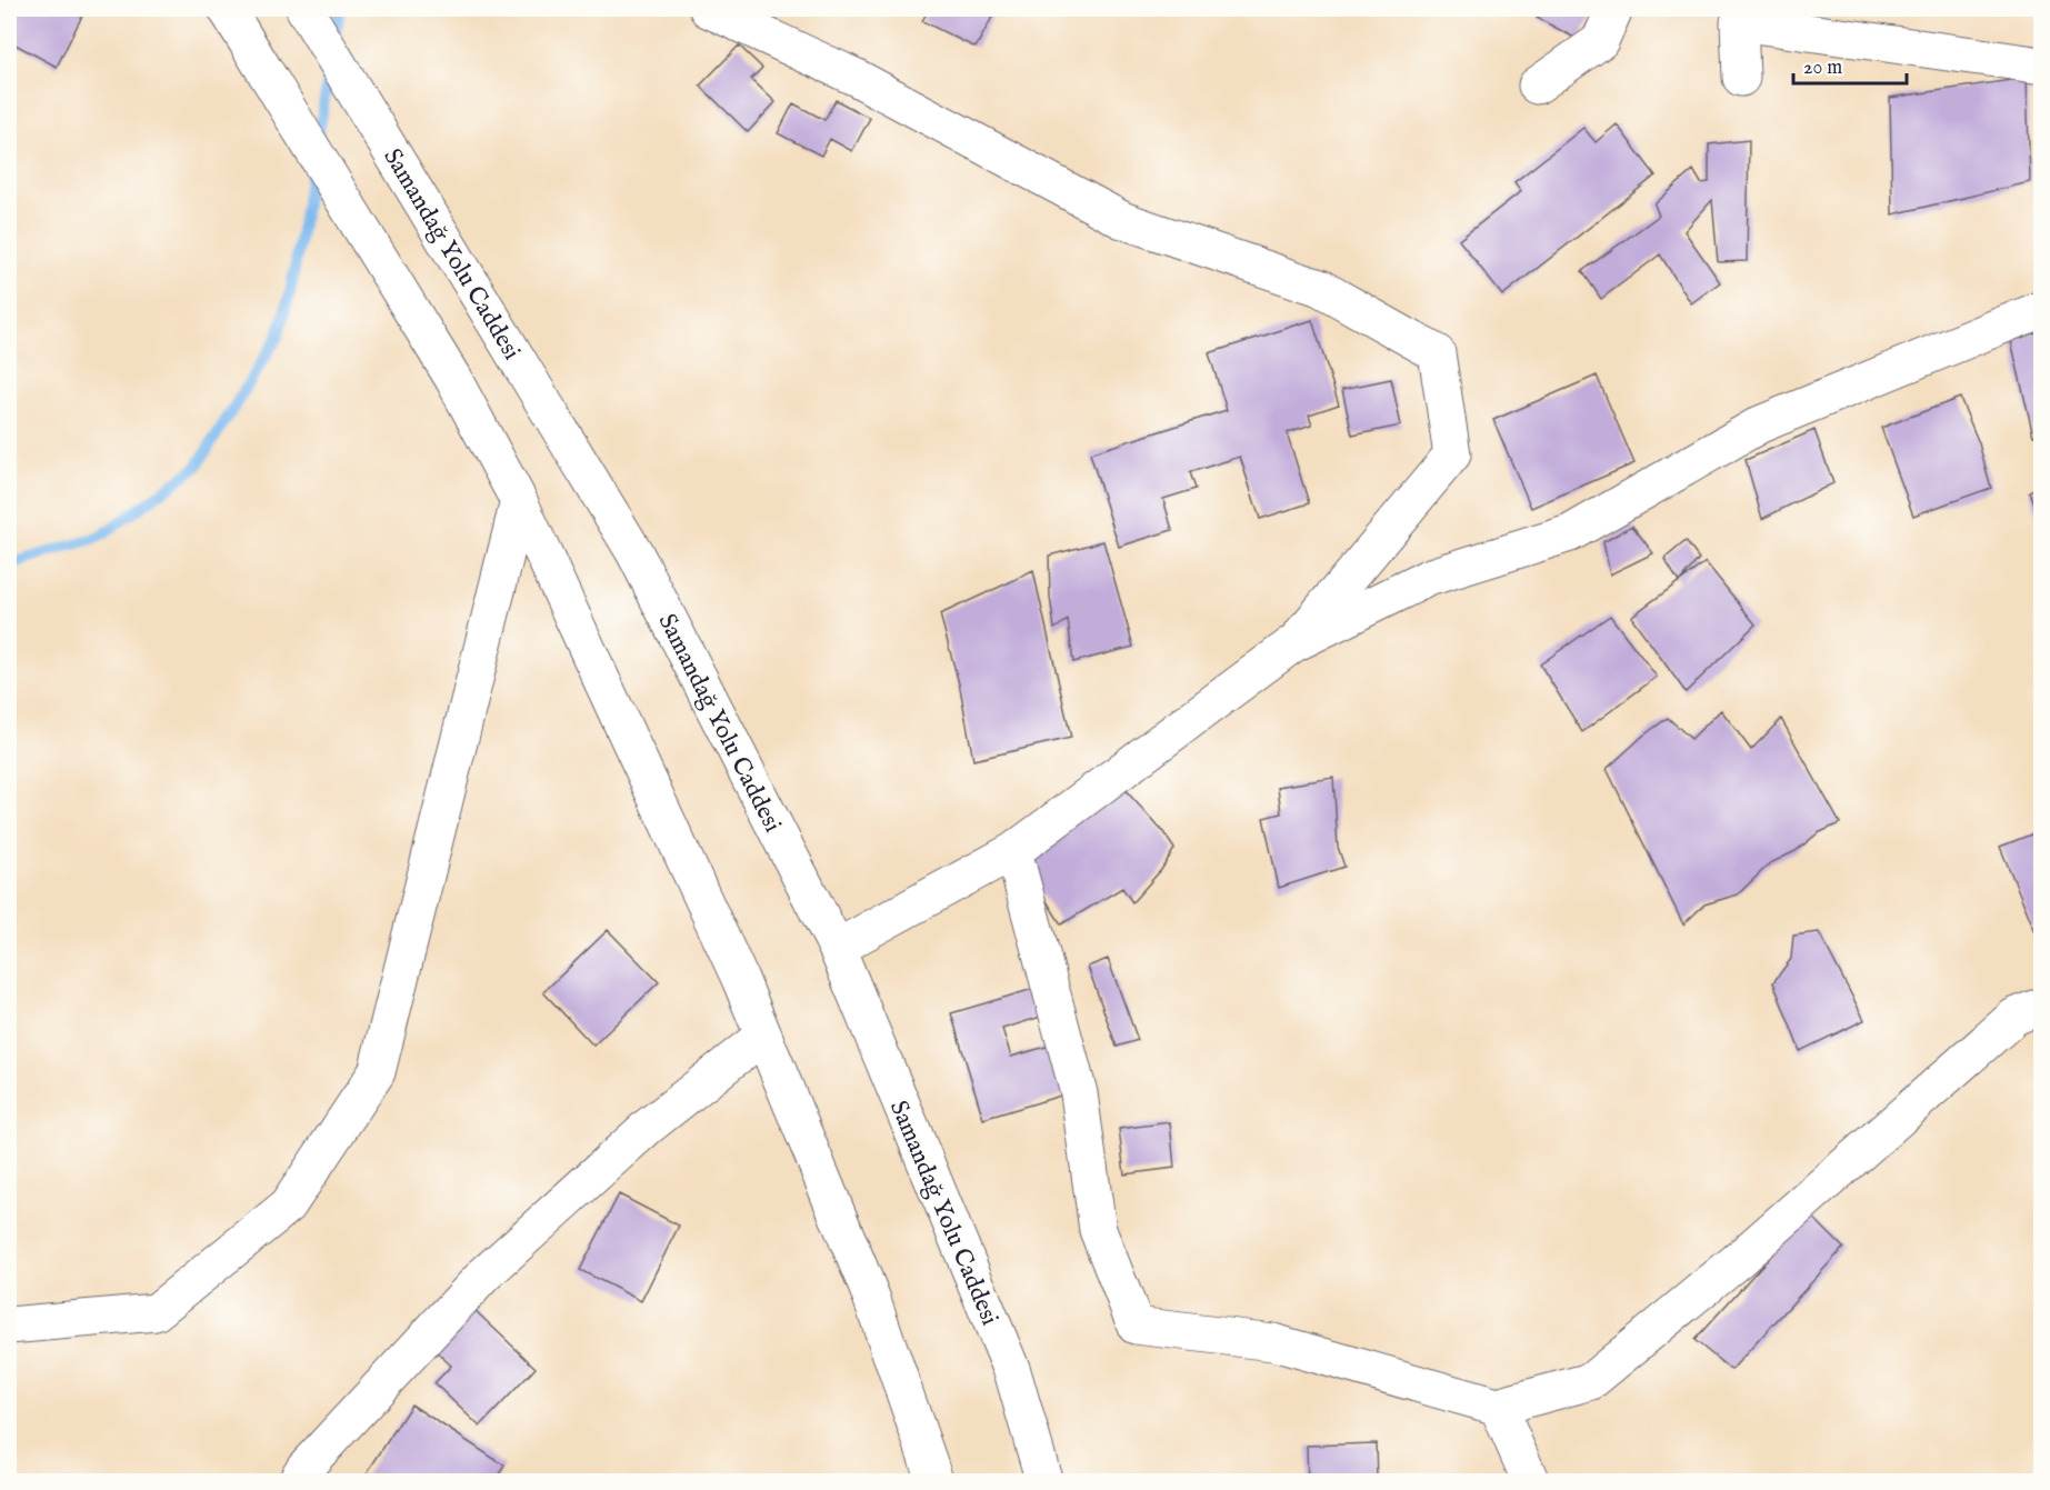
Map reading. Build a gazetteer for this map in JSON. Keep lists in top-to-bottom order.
{
  "streets": {
    "main road": ["Samandağ Yolu Caddesi"]
  },
  "scale_bar": "20 m"
}
